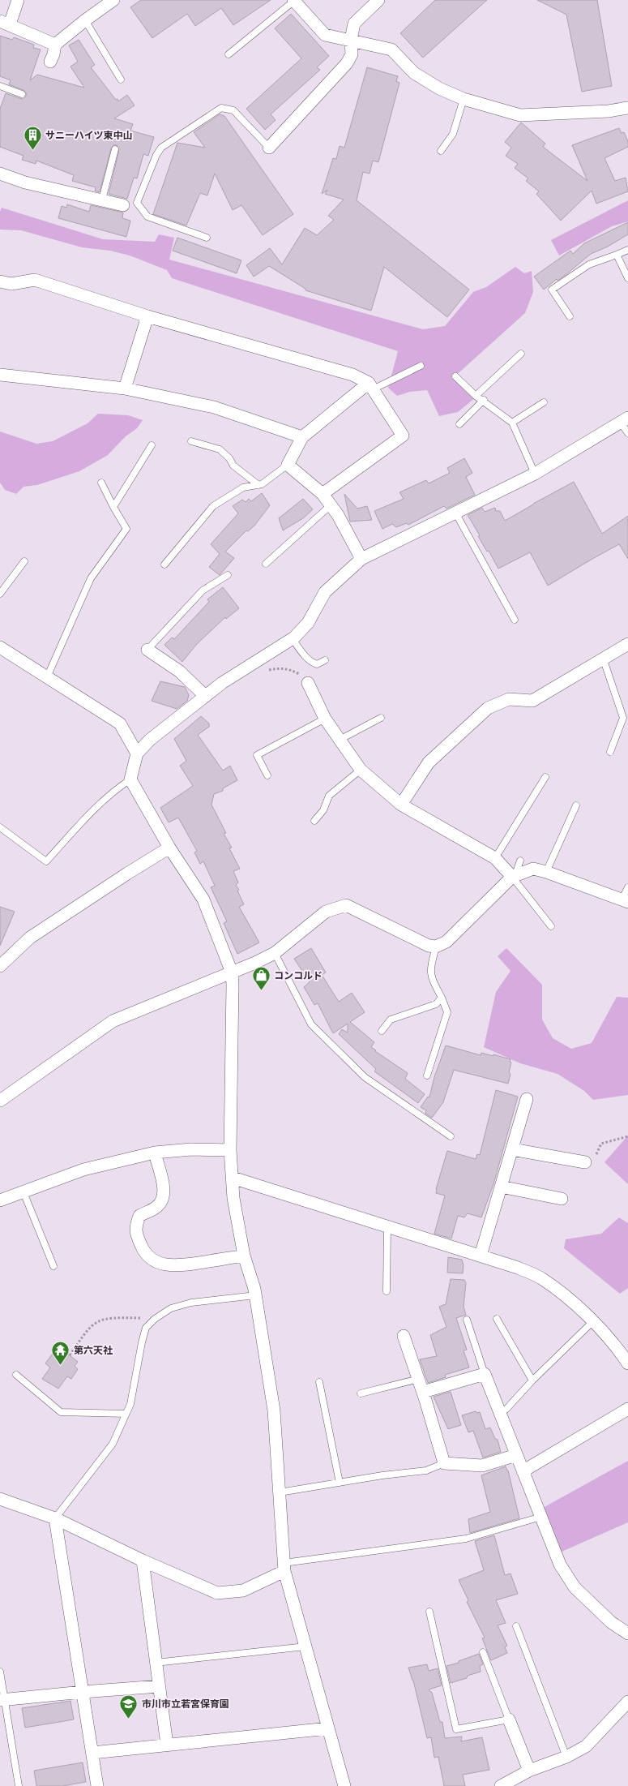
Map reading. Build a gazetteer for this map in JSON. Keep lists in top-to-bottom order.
{
  "places": {
    "building": ["サニーハイツ東中山"],
    "shop": ["コンコルド"],
    "temple": ["第六天社"],
    "school or university": ["市川市立若宮保育園"]
  }
}
